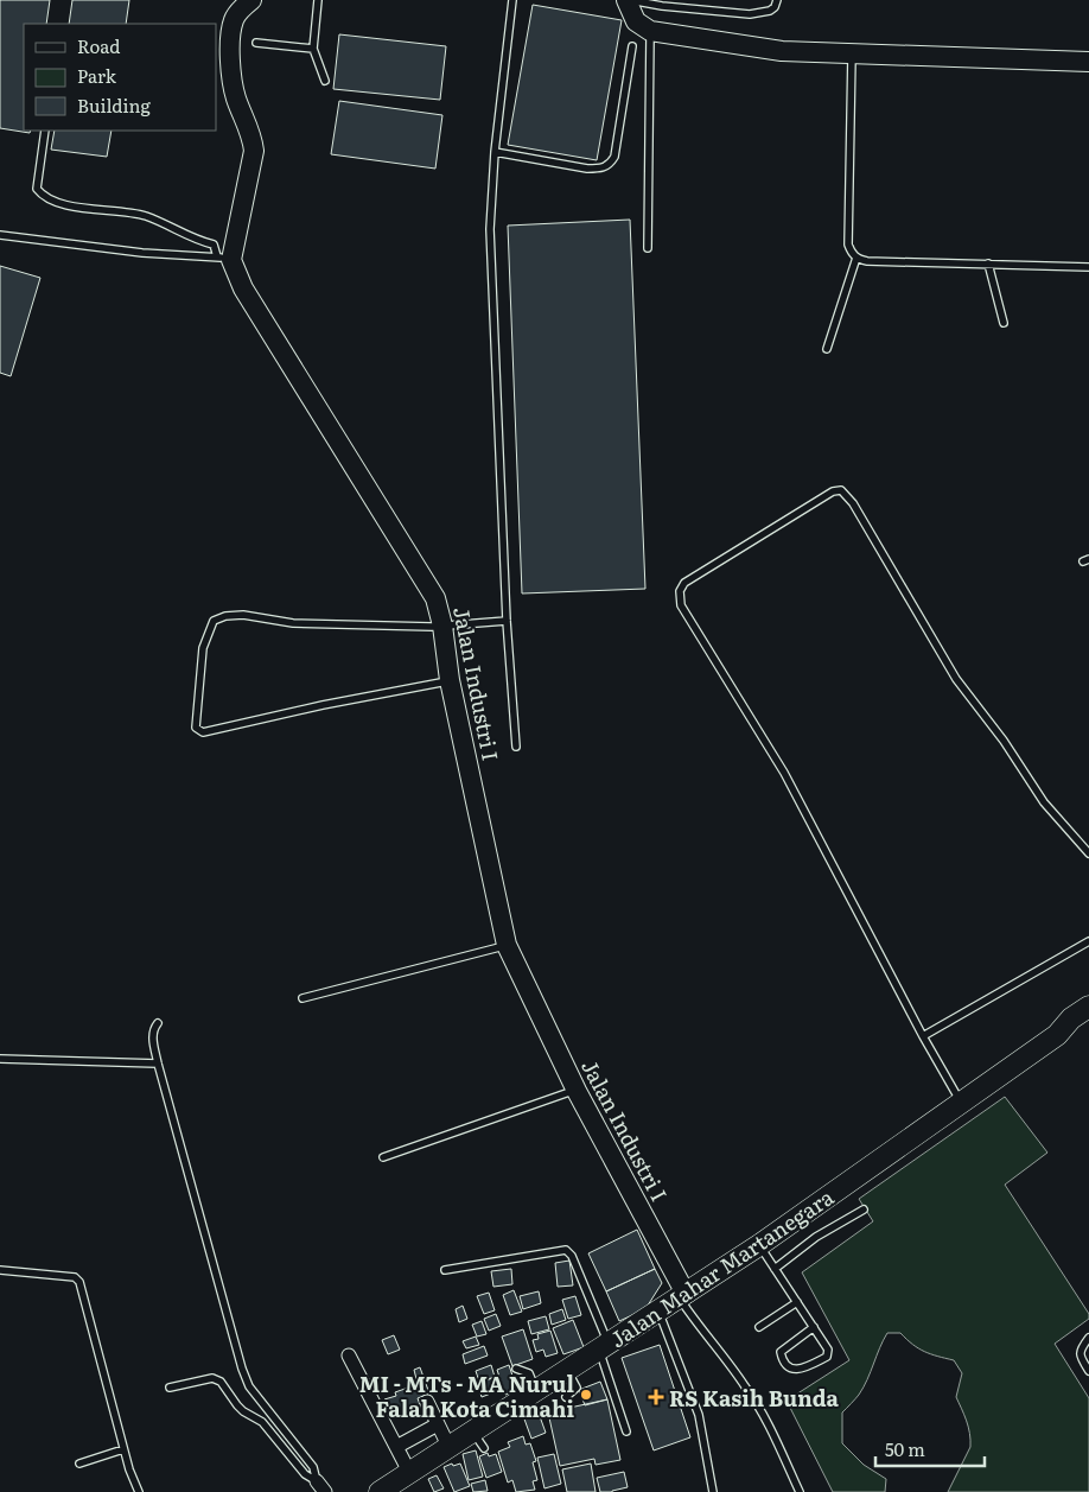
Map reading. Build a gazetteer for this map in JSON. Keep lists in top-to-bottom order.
{
  "streets": {
    "main road": ["Jalan Industri I", "Jalan Mahar Martanegara"]
  },
  "crossings": [
    ["Jalan Industri I", "Jalan Mahar Martanegara"]
  ],
  "places": {
    "other": ["MI - MTs - MA Nurul Falah Kota Cimahi"],
    "health": ["RS Kasih Bunda"]
  },
  "legend": ["Road", "Park", "Building"],
  "scale_bar": "50 m"
}
